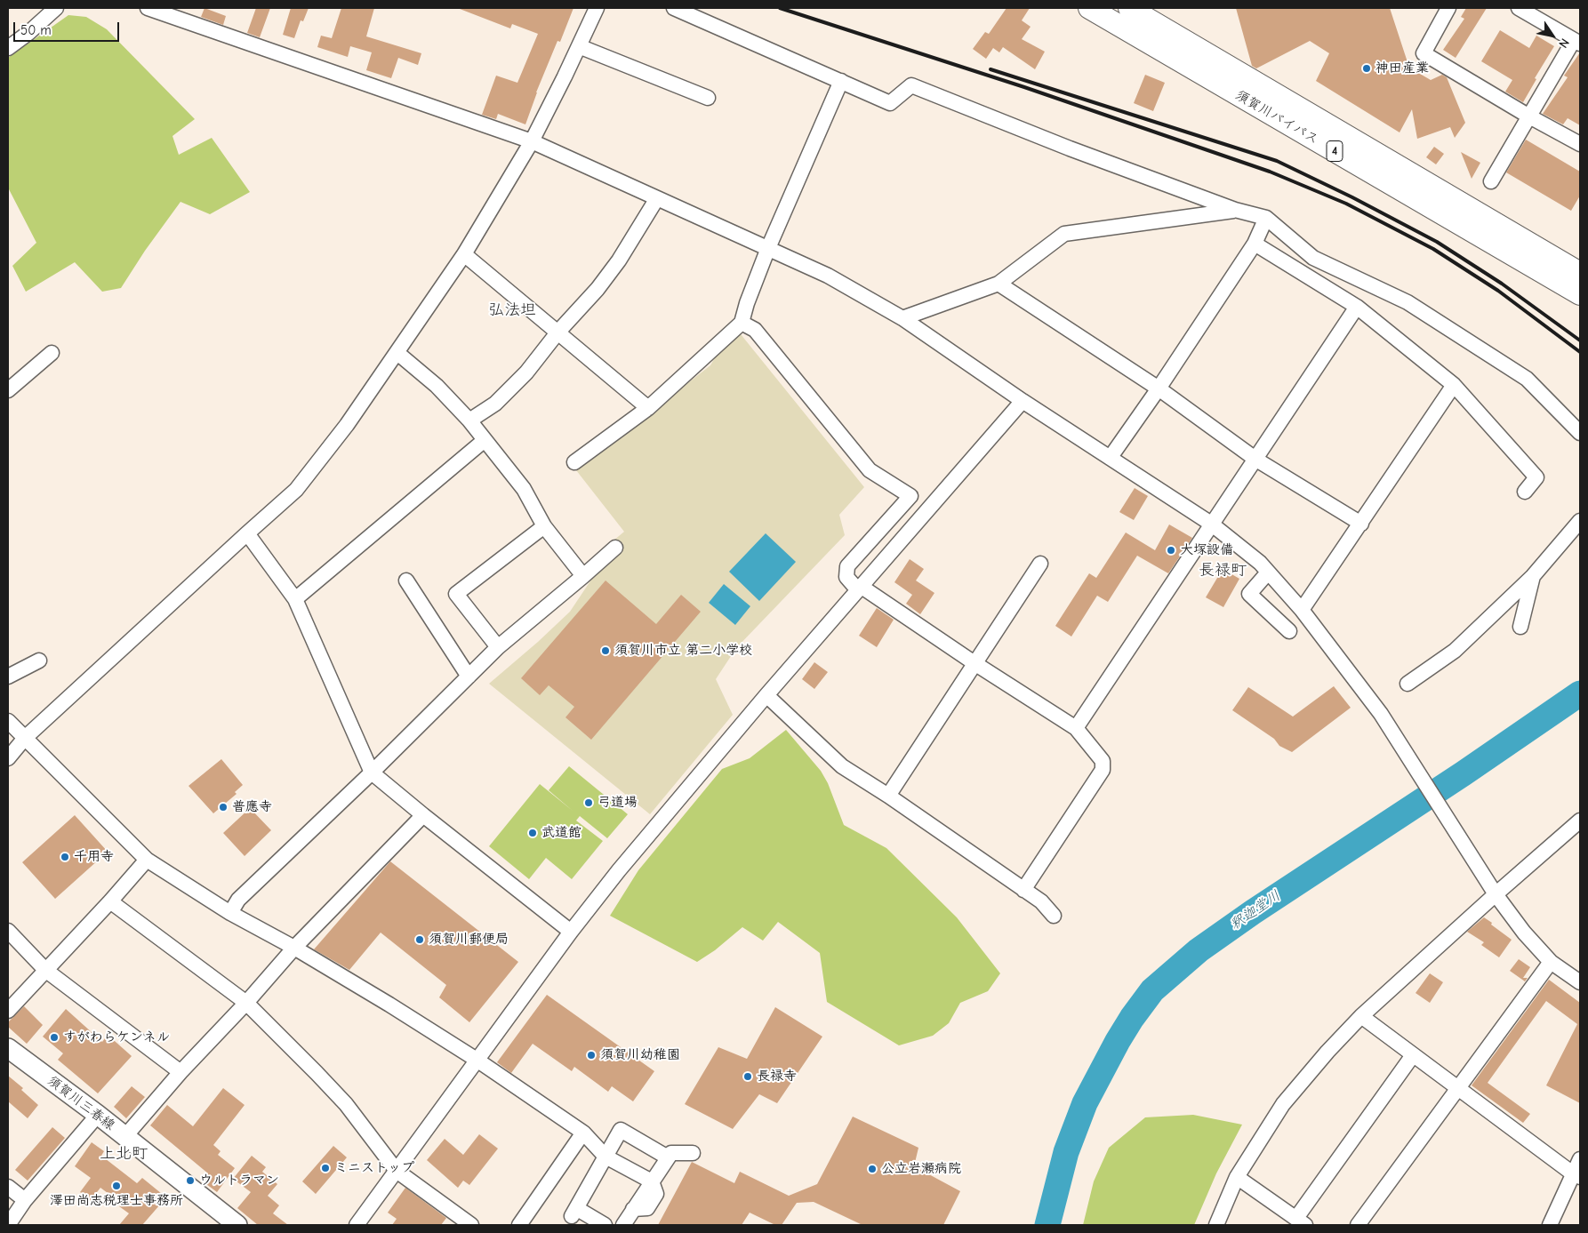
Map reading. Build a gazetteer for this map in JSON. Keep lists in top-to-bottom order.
{
  "streets": {
    "highway": ["須賀川バイパス", "4"],
    "main road": ["須賀川三春線"]
  },
  "districts": ["弘法坦", "長禄町", "上北町"],
  "water": ["釈迦堂川"],
  "places": [
    "神田産業",
    "大塚設備",
    "須賀川市立 第二小学校",
    "弓道場",
    "普應寺",
    "武道館",
    "千用寺",
    "須賀川郵便局",
    "すがわらケンネル",
    "須賀川幼稚園",
    "長禄寺",
    "ミニストップ",
    "公立岩瀬病院",
    "ウルトラマン",
    "澤田尚志税理士事務所"
  ],
  "scale_bar": "50 m",
  "north": "bottom right"
}
